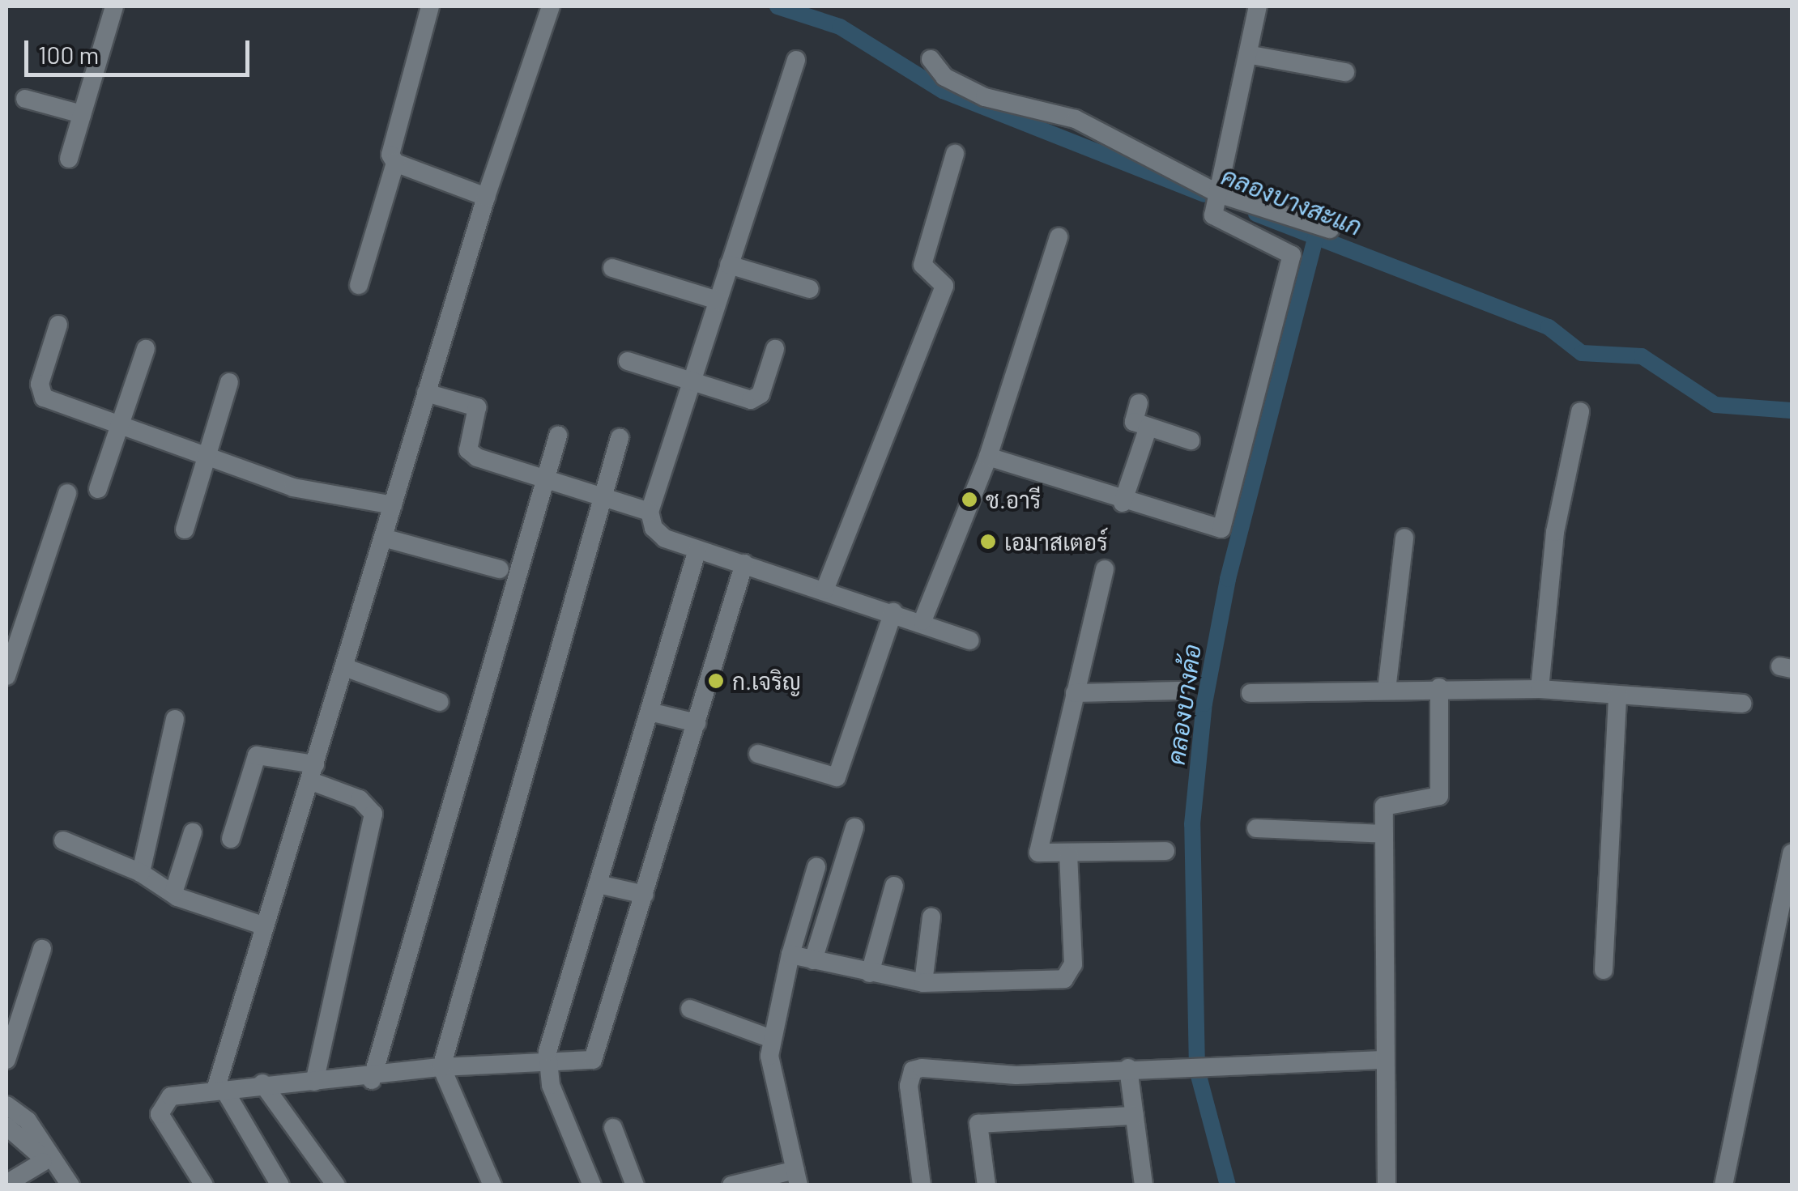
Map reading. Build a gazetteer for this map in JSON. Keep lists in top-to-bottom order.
{
  "water": ["คลองบางสะแก", "คลองบางค้อ"],
  "places": ["ช.อารี", "เอมาสเตอร์", "ก.เจริญ"],
  "scale_bar": "100 m"
}
